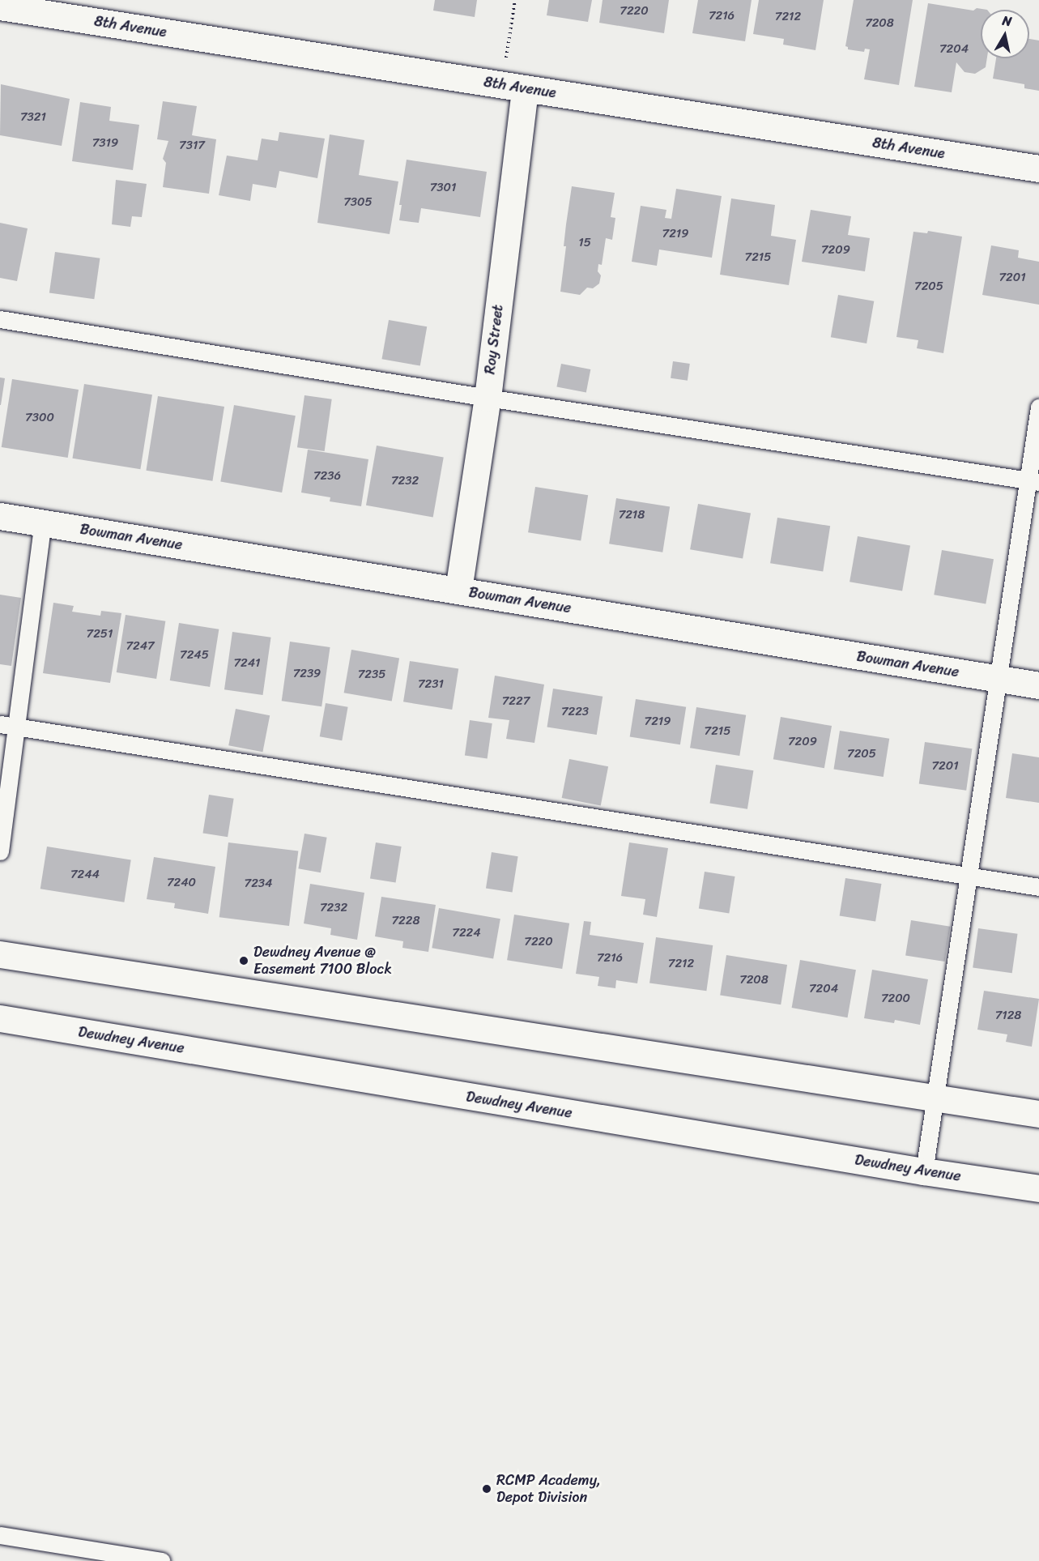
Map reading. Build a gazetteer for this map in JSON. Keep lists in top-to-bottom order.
{
  "streets": {
    "street": [
      "8th Avenue",
      "Roy Street",
      "Bowman Avenue",
      "Dewdney Avenue"
    ]
  },
  "crossings": [
    ["8th Avenue", "Roy Street"],
    ["Roy Street", "Bowman Avenue"]
  ],
  "places": ["Dewdney Avenue @ Easement 7100 Block", "RCMP Academy, Depot Division"],
  "house_numbers": [
    "7220",
    "7216",
    "7212",
    "7208",
    "7204",
    "7321",
    "7319",
    "7317",
    "7301",
    "7305",
    "7219",
    "15",
    "7209",
    "7215",
    "7201",
    "7205",
    "7300",
    "7236",
    "7232",
    "7218",
    "7251",
    "7247",
    "7245",
    "7241",
    "7239",
    "7235",
    "7231",
    "7227",
    "7223",
    "7219",
    "7215",
    "7209",
    "7205",
    "7201",
    "7244",
    "7240",
    "7234",
    "7232",
    "7228",
    "7224",
    "7220",
    "7216",
    "7212",
    "7208",
    "7204",
    "7200",
    "7128"
  ],
  "north": "top"
}
